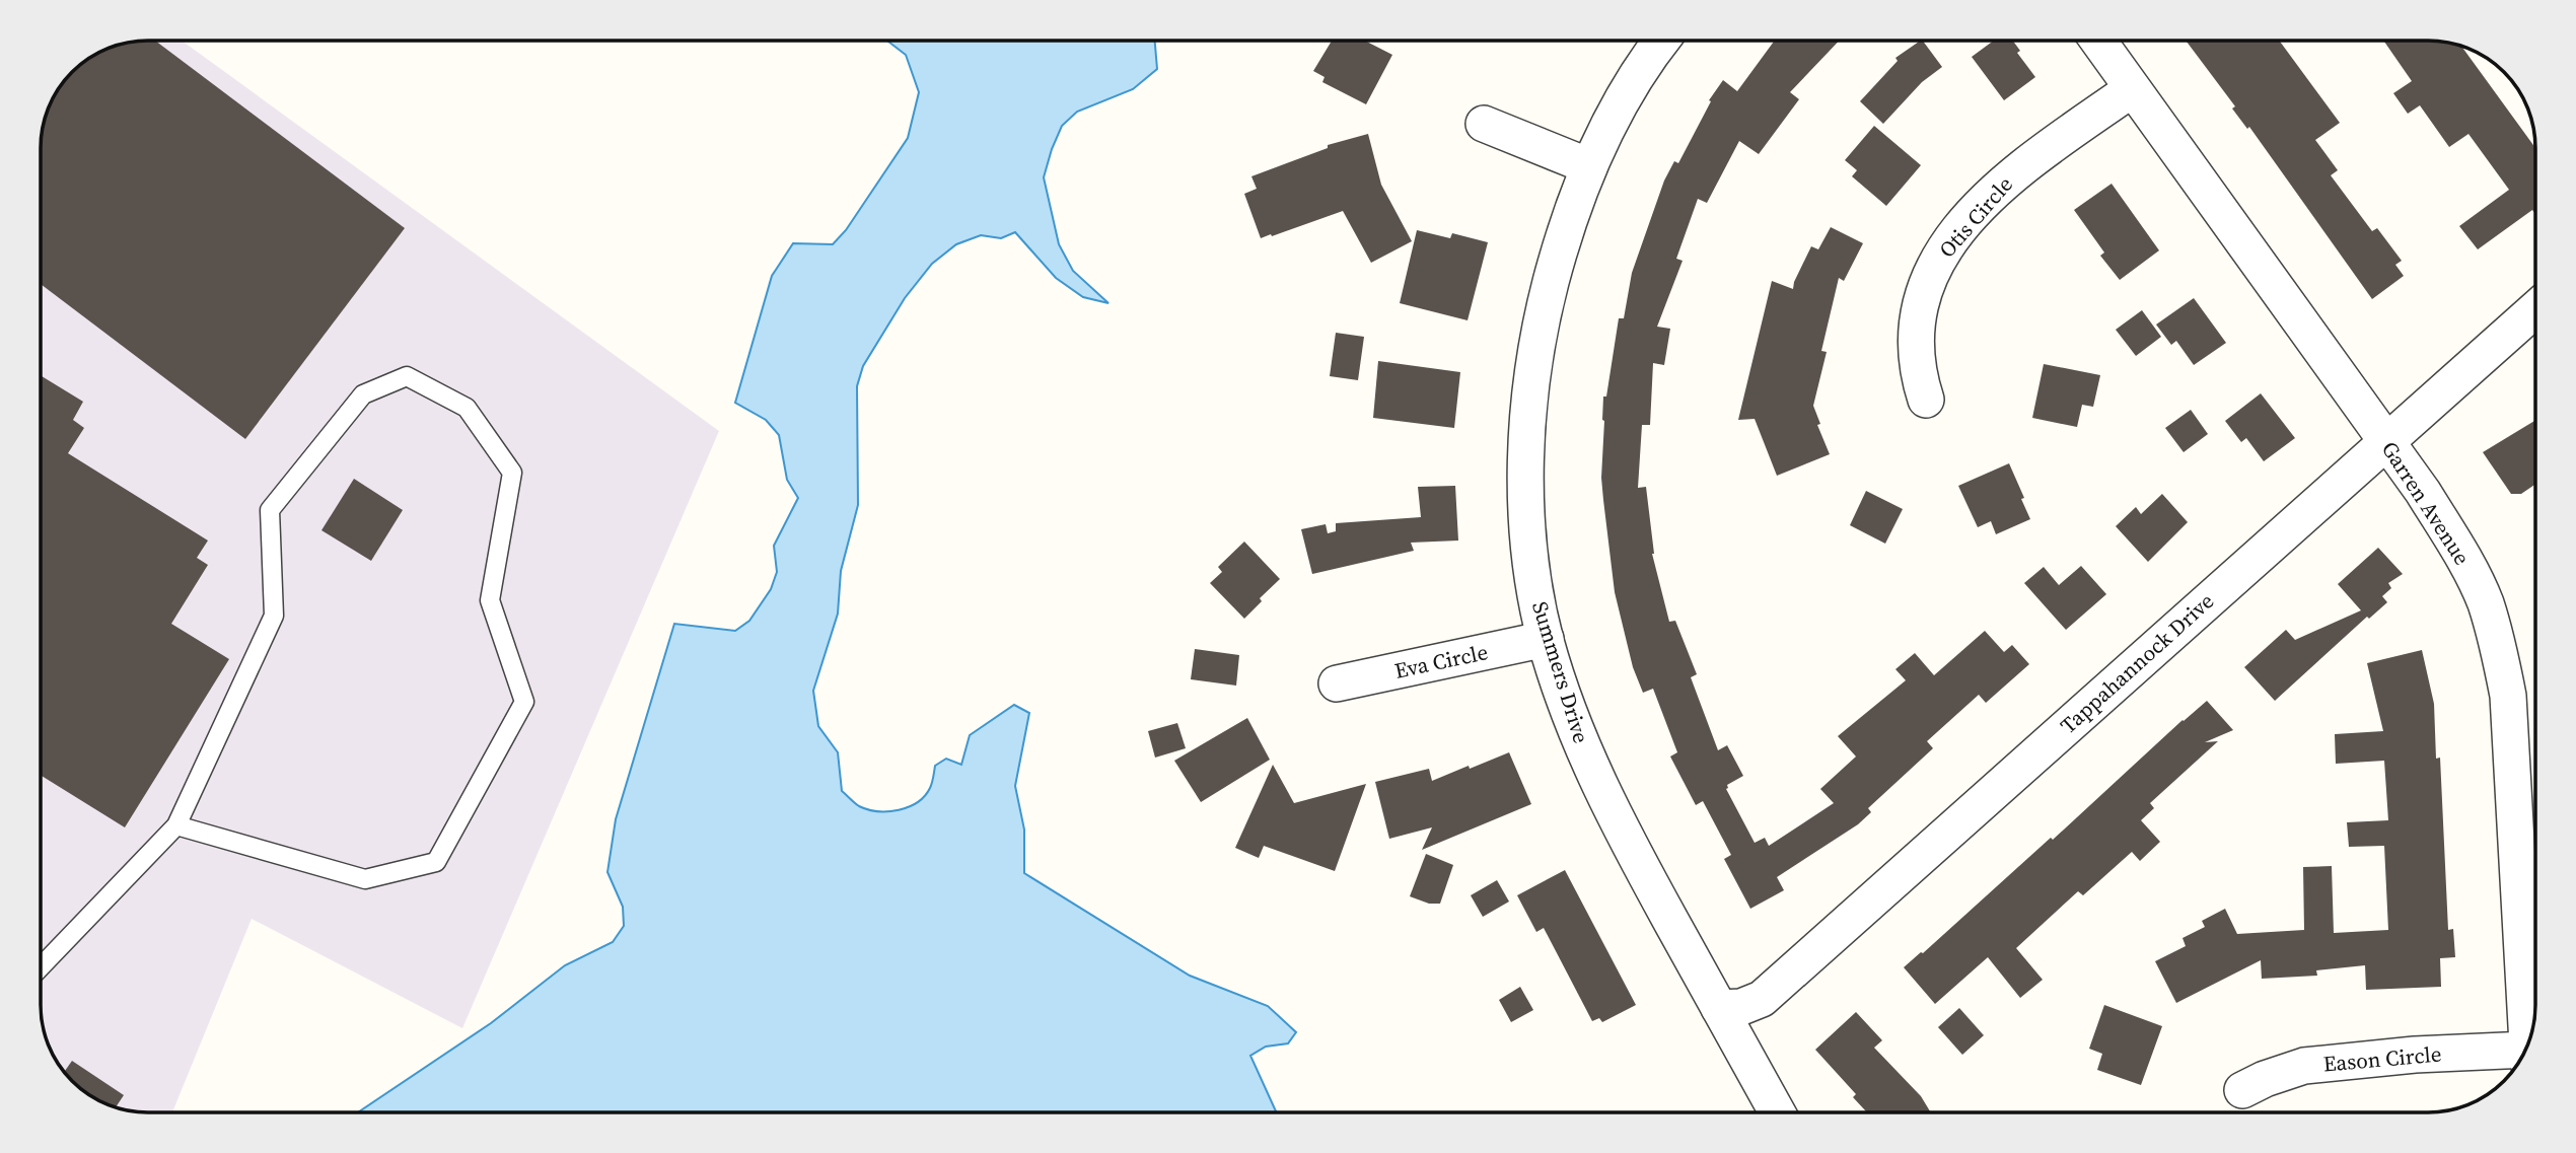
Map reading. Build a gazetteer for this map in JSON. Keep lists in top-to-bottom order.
{
  "streets": {
    "street": [
      "Otis Circle",
      "Garren Avenue",
      "Eva Circle",
      "Tappahannock Drive",
      "Summers Drive",
      "Eason Circle"
    ]
  },
  "crossings": [
    ["Otis Circle", "Garren Avenue"],
    ["Garren Avenue", "Tappahannock Drive"],
    ["Eva Circle", "Summers Drive"],
    ["Tappahannock Drive", "Summers Drive"]
  ]
}
